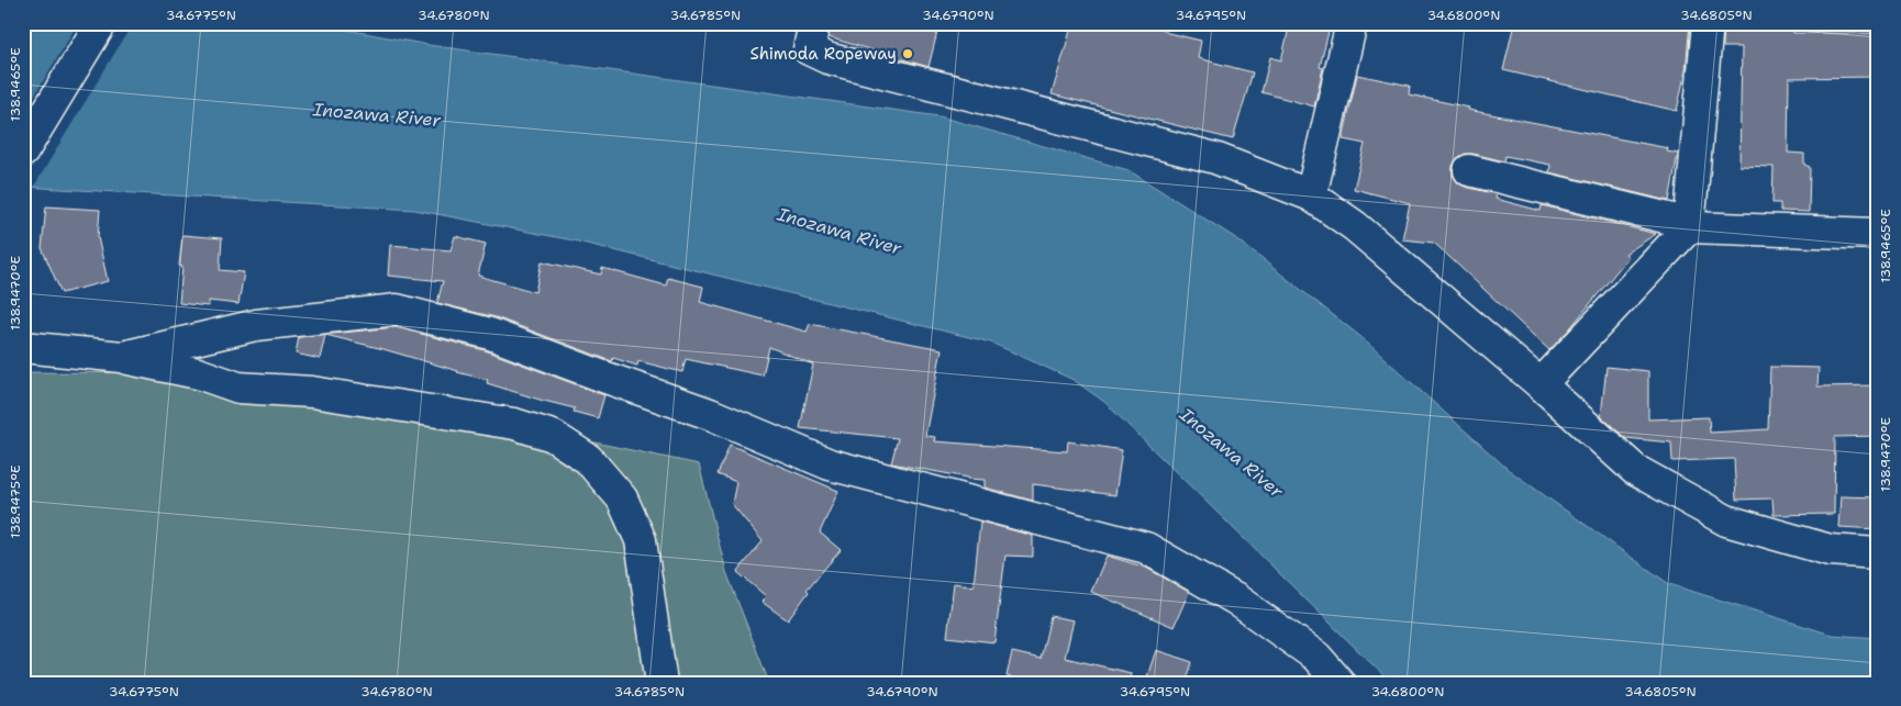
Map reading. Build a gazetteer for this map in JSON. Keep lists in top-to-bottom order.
{
  "water": ["Inozawa River"],
  "places": ["Shimoda Ropeway"],
  "coordinates": [
    "34.6775°N",
    "34.6780°N",
    "34.6785°N",
    "34.6790°N",
    "34.6795°N",
    "34.6800°N",
    "34.6805°N",
    "138.9465°E",
    "138.9470°E",
    "138.9475°E"
  ]
}
